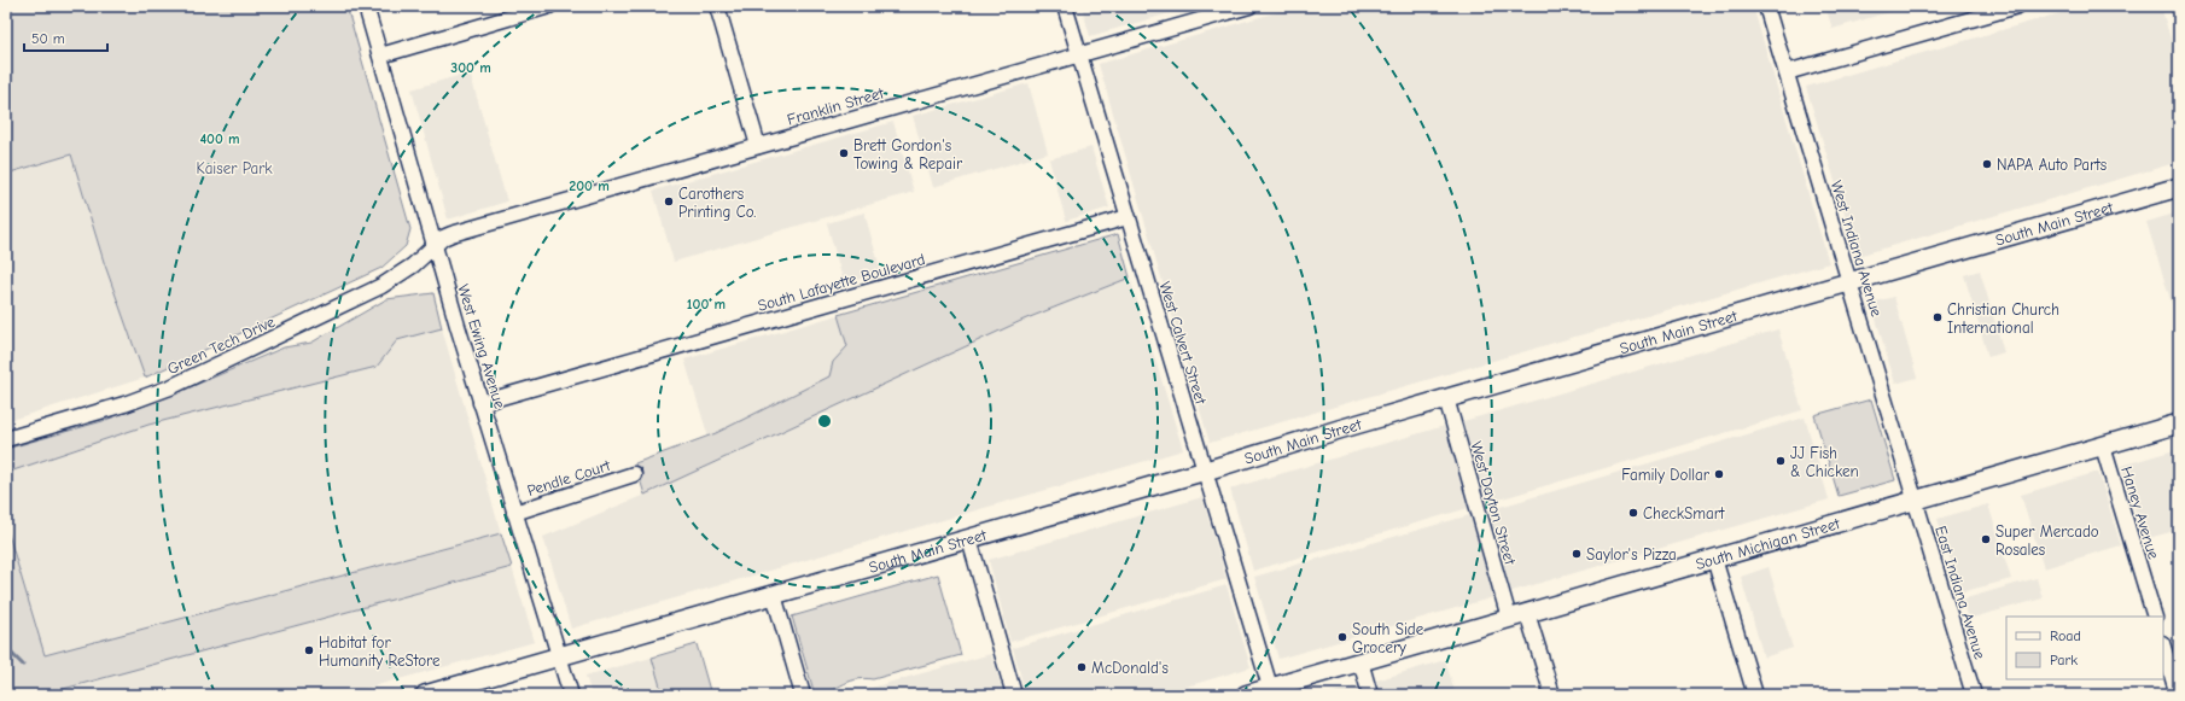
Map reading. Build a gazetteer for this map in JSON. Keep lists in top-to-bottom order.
{
  "streets": {
    "main road": ["South Main Street", "South Michigan Street"],
    "street": [
      "Franklin Street",
      "West Indiana Avenue",
      "South Lafayette Boulevard",
      "West Calvert Street",
      "Green Tech Drive",
      "West Ewing Avenue",
      "Pendle Court",
      "West Dayton Street",
      "Haney Avenue",
      "East Indiana Avenue"
    ]
  },
  "crossings": [
    ["Franklin Street", "West Calvert Street"],
    ["Franklin Street", "Green Tech Drive"],
    ["Franklin Street", "West Ewing Avenue"],
    ["South Main Street", "West Indiana Avenue"],
    ["South Main Street", "West Calvert Street"],
    ["South Main Street", "West Ewing Avenue"],
    ["South Main Street", "West Dayton Street"],
    ["West Indiana Avenue", "South Michigan Street"],
    ["West Indiana Avenue", "East Indiana Avenue"],
    ["South Lafayette Boulevard", "West Calvert Street"],
    ["South Lafayette Boulevard", "West Ewing Avenue"],
    ["West Calvert Street", "South Michigan Street"],
    ["Green Tech Drive", "West Ewing Avenue"],
    ["West Ewing Avenue", "Pendle Court"],
    ["West Dayton Street", "South Michigan Street"],
    ["Haney Avenue", "South Michigan Street"],
    ["South Michigan Street", "East Indiana Avenue"]
  ],
  "parks": ["Kaiser Park"],
  "places": [
    "Brett Gordon's Towing & Repair",
    "NAPA Auto Parts",
    "Carothers Printing Co.",
    "Christian Church International",
    "JJ Fish & Chicken",
    "Family Dollar",
    "CheckSmart",
    "Super Mercado Rosales",
    "Saylor's Pizza",
    "South Side Grocery",
    "Habitat for Humanity ReStore",
    "McDonald's"
  ],
  "legend": ["Road", "Park"],
  "scale_bar": "50 m",
  "rings": [
    "300 m",
    "400 m",
    "200 m",
    "100 m"
  ]
}
